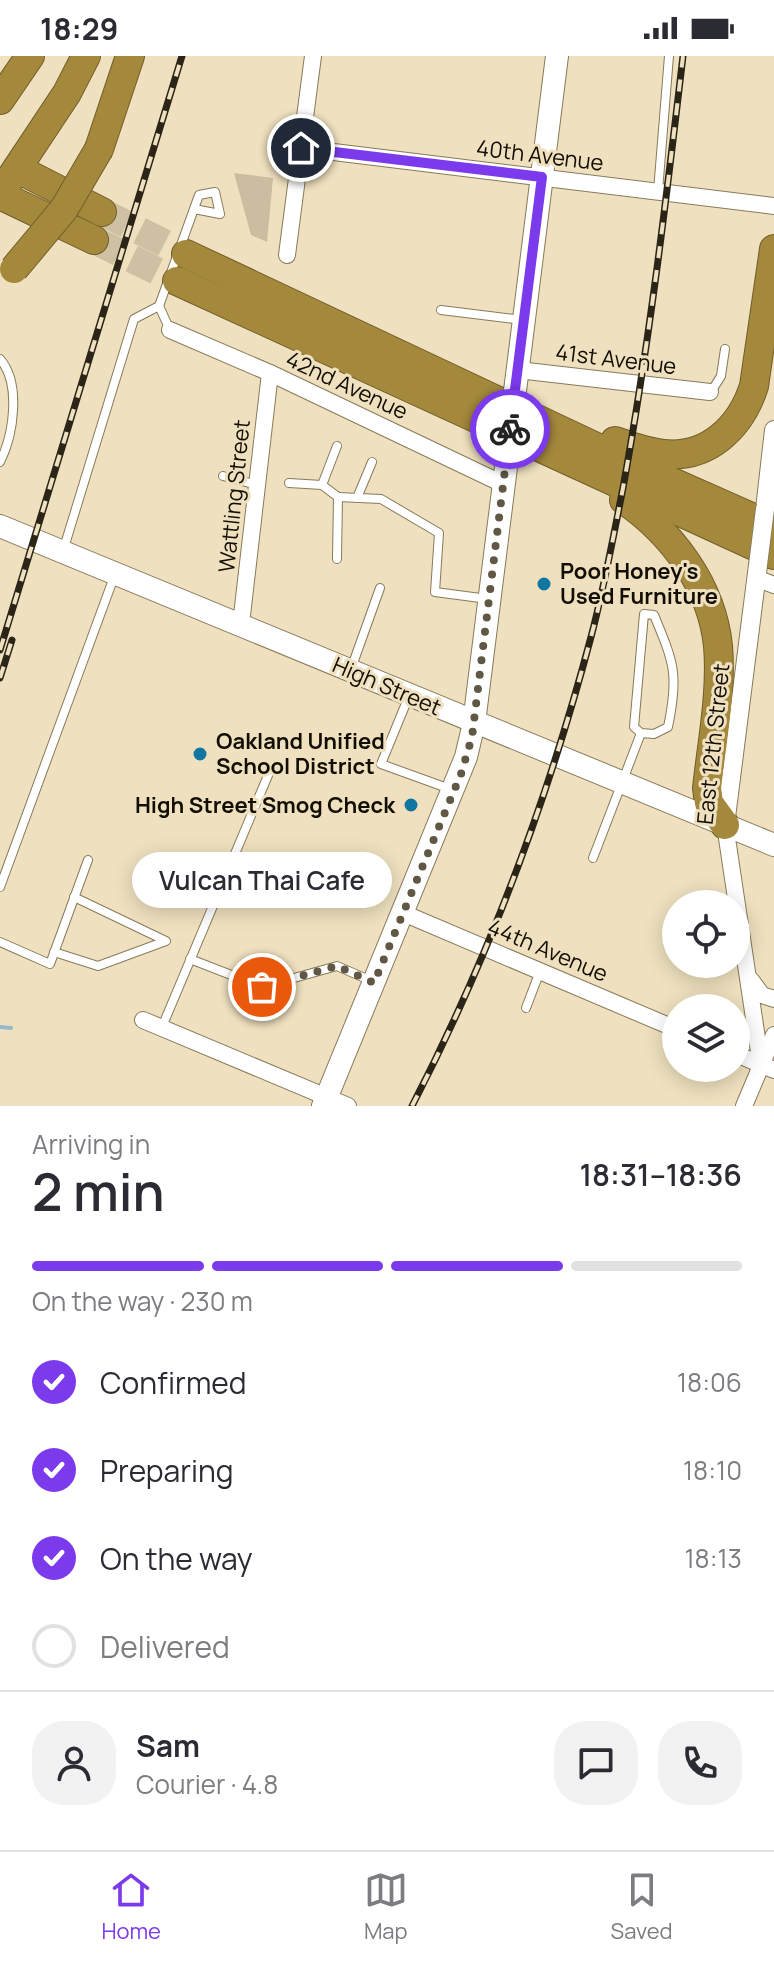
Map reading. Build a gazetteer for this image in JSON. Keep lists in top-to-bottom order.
{
  "streets": {
    "main road": ["High Street"],
    "street": [
      "40th Avenue",
      "41st Avenue",
      "42nd Avenue",
      "Wattling Street",
      "East 12th Street",
      "44th Avenue"
    ]
  },
  "crossings": [
    ["42nd Avenue", "Wattling Street"],
    ["Wattling Street", "High Street"],
    ["High Street", "East 12th Street"]
  ],
  "places": [
    "Poor Honey's Used Furniture",
    "Oakland Unified School District",
    "High Street Smog Check",
    "Vulcan Thai Cafe"
  ],
  "page": {
    "status": "18:29",
    "bubble": "Vulcan Thai Cafe",
    "heading": ["2 min", "Arriving in", "18:31–18:36"],
    "panel": ["Sam", "Courier · 4.8"],
    "bar": "On the way · 230 m",
    "list": [
      ["Confirmed", "18:06"],
      ["Preparing", "18:10"],
      ["On the way", "18:13"],
      "Delivered"
    ],
    "tabs": ["Home", "Map", "Saved"]
  }
}
